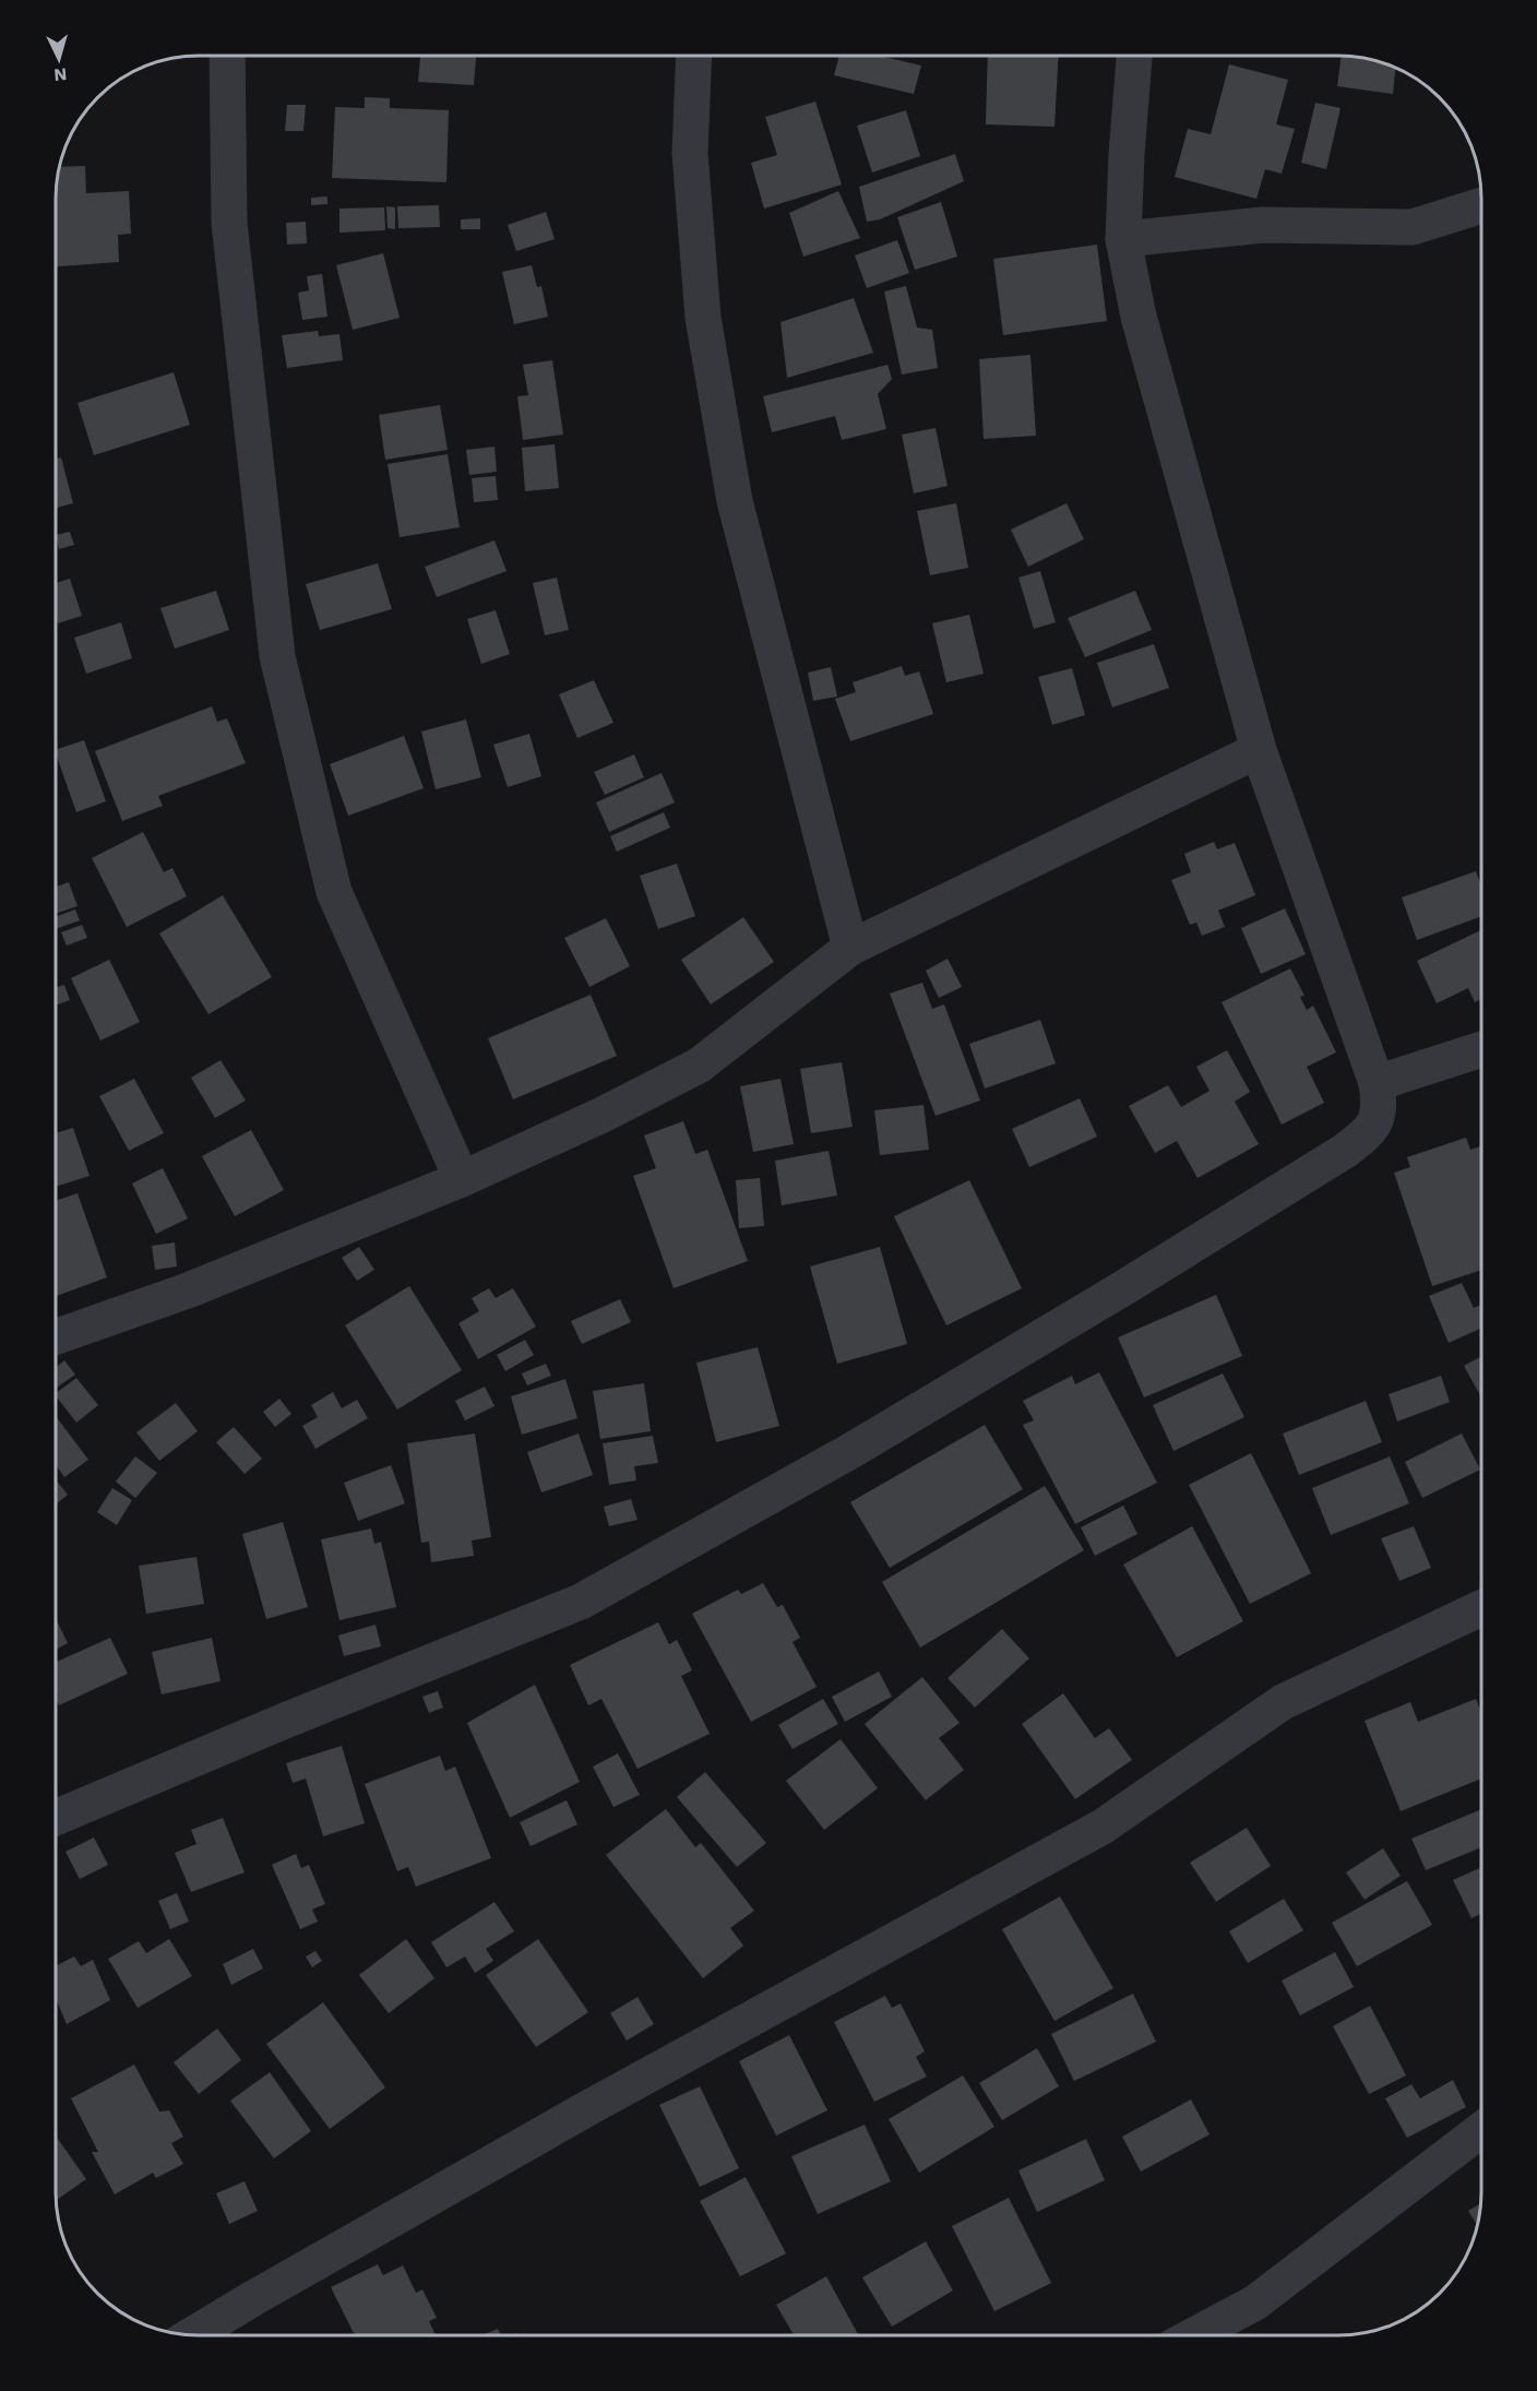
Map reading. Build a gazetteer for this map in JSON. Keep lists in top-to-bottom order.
{
  "north": "bottom"
}
